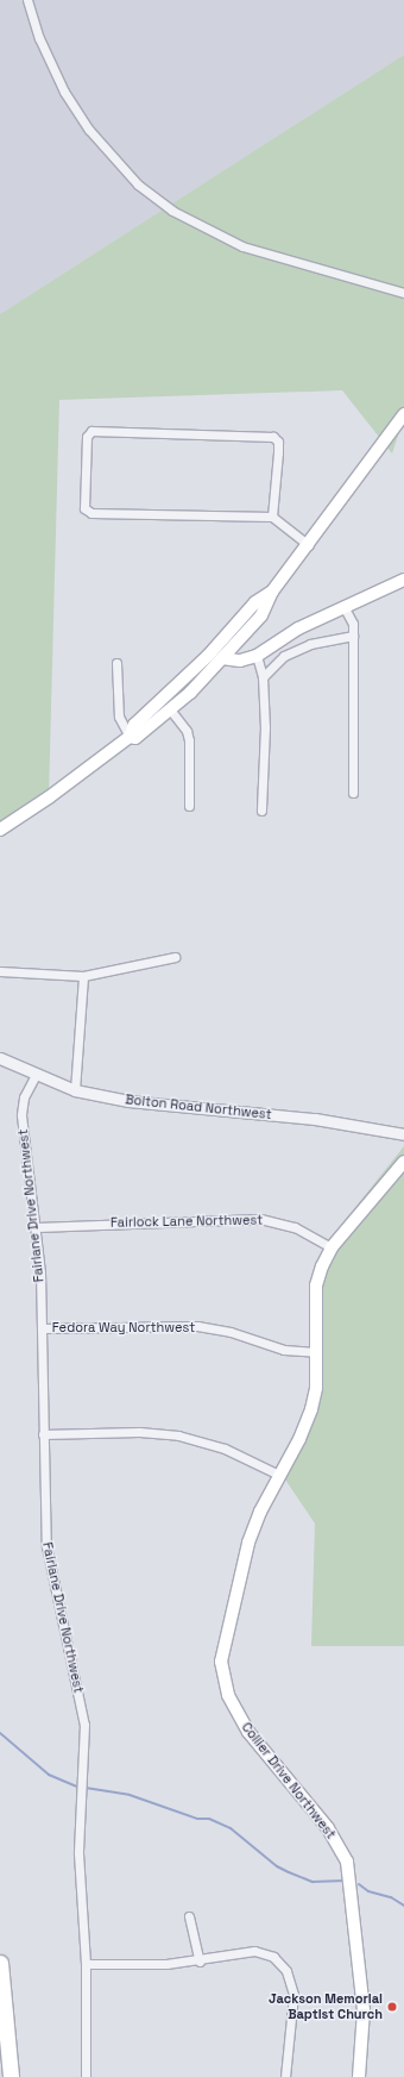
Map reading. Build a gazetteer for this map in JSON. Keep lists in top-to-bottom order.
{
  "streets": {
    "main road": ["Collier Drive Northwest"],
    "street": [
      "Bolton Road Northwest",
      "Fairlane Drive Northwest",
      "Fairlock Lane Northwest",
      "Fedora Way Northwest"
    ]
  },
  "crossings": [
    ["Bolton Road Northwest", "Fairlane Drive Northwest"],
    ["Fairlane Drive Northwest", "Fairlock Lane Northwest"],
    ["Fairlane Drive Northwest", "Fedora Way Northwest"],
    ["Fairlock Lane Northwest", "Collier Drive Northwest"],
    ["Fedora Way Northwest", "Collier Drive Northwest"]
  ],
  "places": ["Jackson Memorial Baptist Church"]
}
